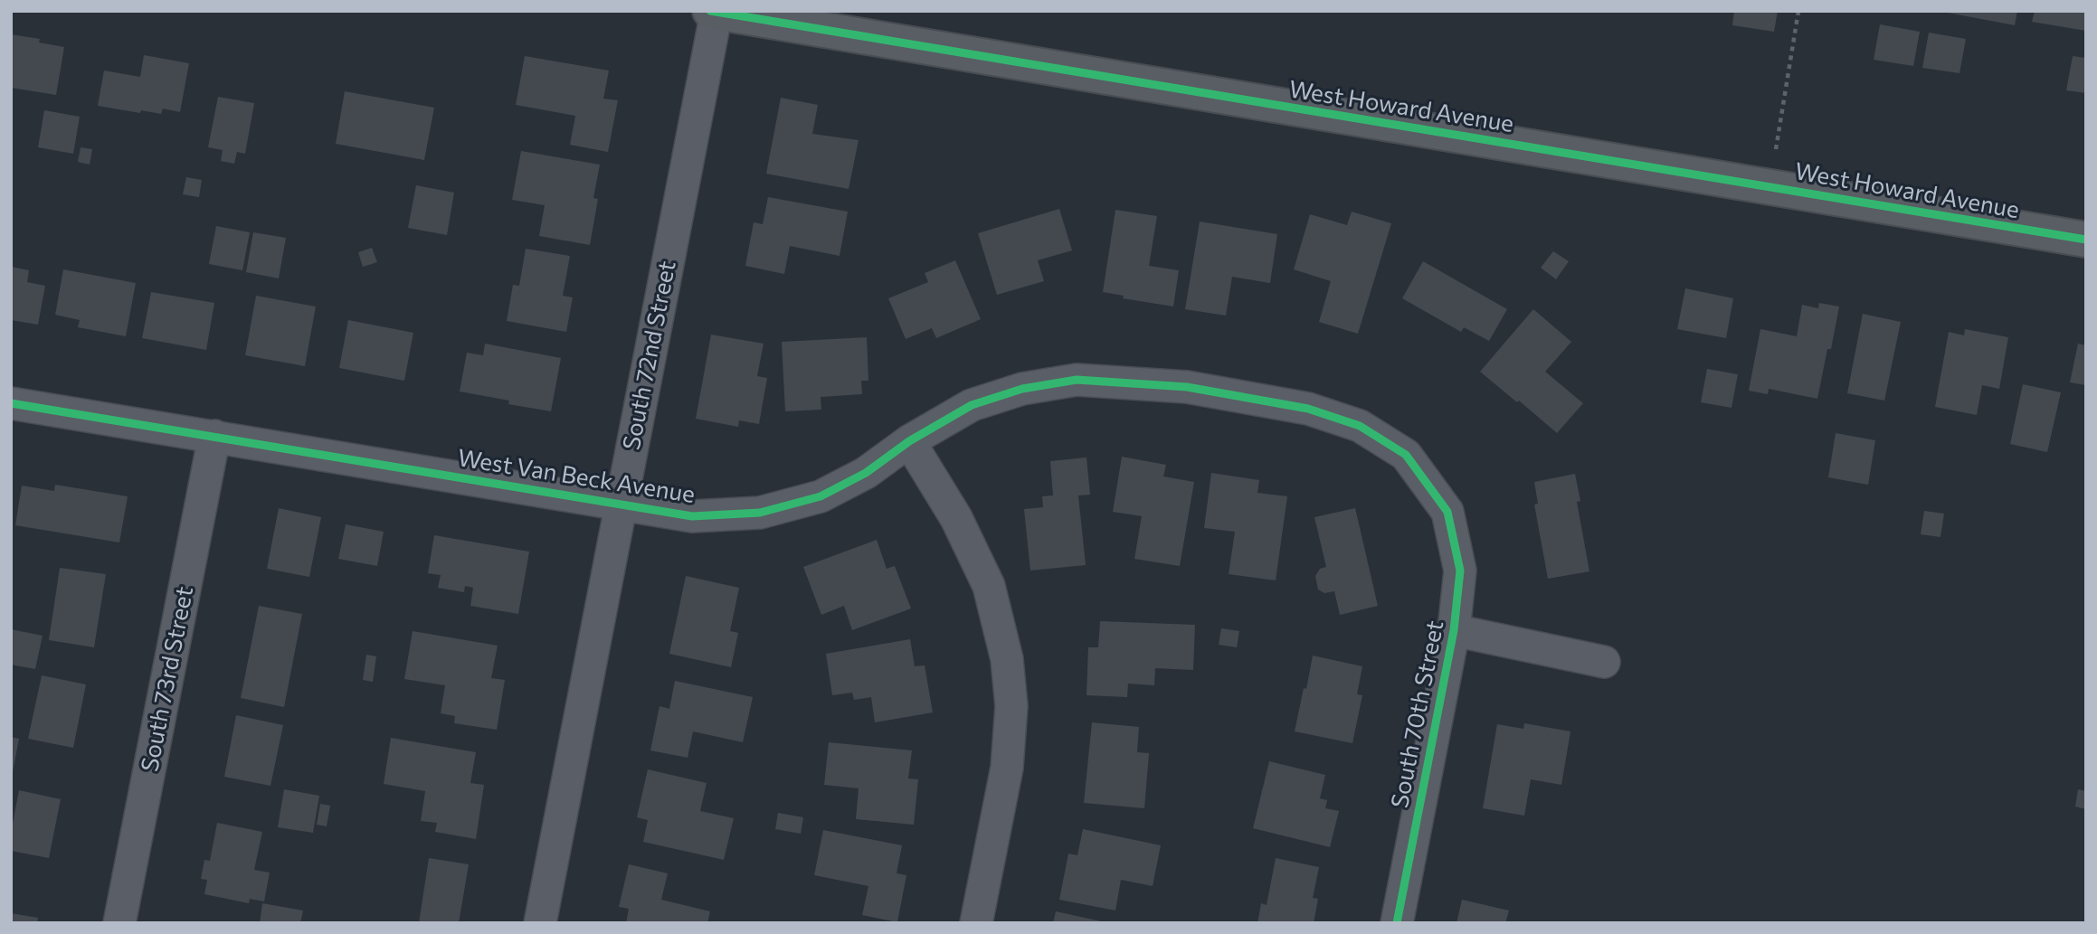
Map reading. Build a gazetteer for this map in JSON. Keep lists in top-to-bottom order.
{
  "streets": {
    "street": [
      "West Howard Avenue",
      "South 72nd Street",
      "West Van Beck Avenue",
      "South 73rd Street",
      "South 70th Street"
    ]
  },
  "crossings": [
    ["West Howard Avenue", "South 72nd Street"],
    ["South 72nd Street", "West Van Beck Avenue"],
    ["West Van Beck Avenue", "South 73rd Street"],
    ["West Van Beck Avenue", "South 70th Street"]
  ]
}
